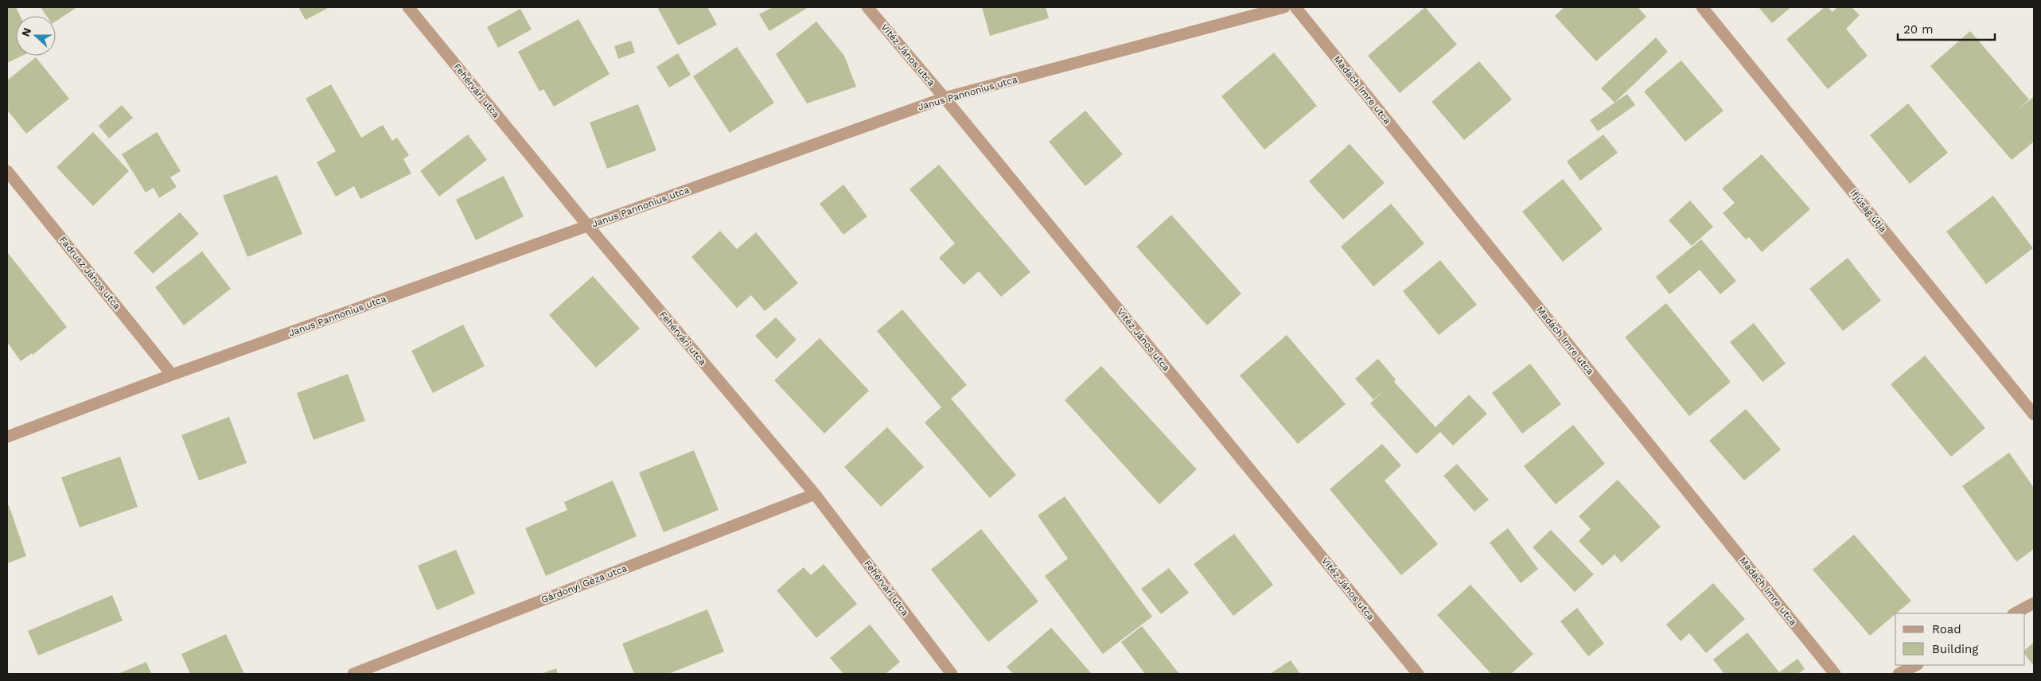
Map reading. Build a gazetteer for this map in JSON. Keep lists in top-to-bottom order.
{
  "streets": {
    "street": [
      "Vitéz János utca",
      "Madách Imre utca",
      "Fehérvári utca",
      "Janus Pannonius utca",
      "Ifjúság útja",
      "Fadrusz János utca",
      "Gárdonyi Géza utca"
    ]
  },
  "crossings": [
    ["Vitéz János utca", "Janus Pannonius utca"],
    ["Fehérvári utca", "Janus Pannonius utca"],
    ["Fehérvári utca", "Gárdonyi Géza utca"],
    ["Janus Pannonius utca", "Fadrusz János utca"]
  ],
  "legend": ["Road", "Building"],
  "scale_bar": "20 m",
  "north": "left"
}
